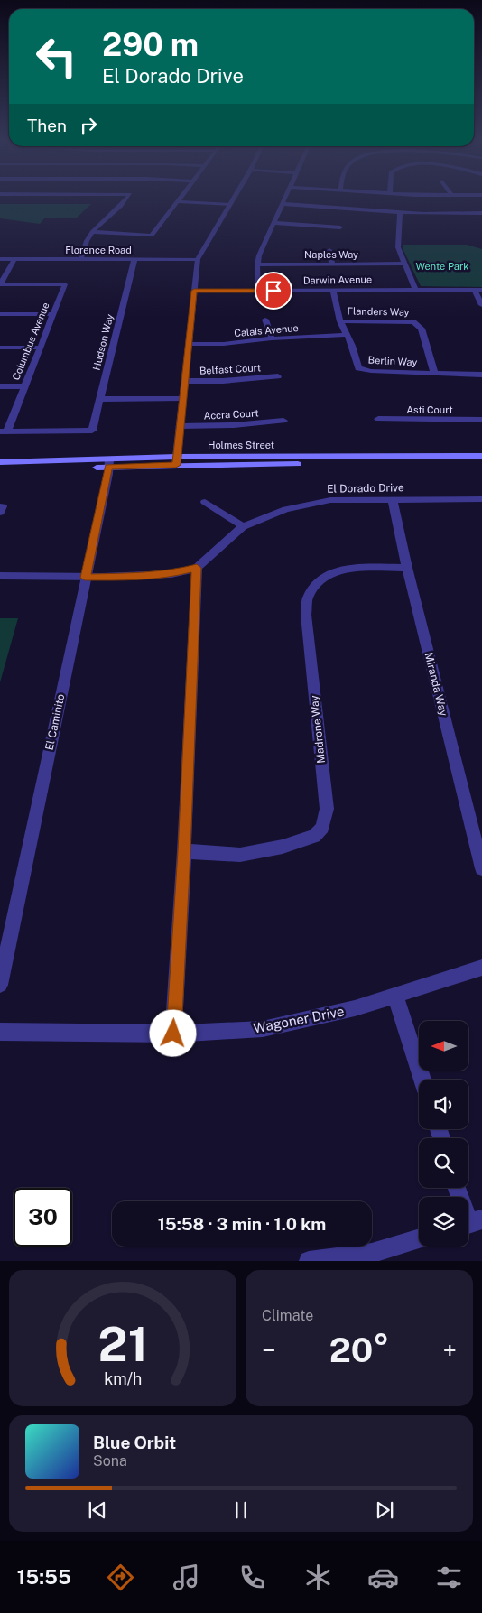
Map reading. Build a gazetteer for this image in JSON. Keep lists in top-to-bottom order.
{
  "streets": {
    "main road": ["Holmes Street"],
    "street": [
      "Florence Road",
      "Naples Way",
      "Darwin Avenue",
      "Flanders Way",
      "Calais Avenue",
      "Columbus Avenue",
      "Hudson Way",
      "Berlin Way",
      "Belfast Court",
      "Asti Court",
      "Accra Court",
      "El Dorado Drive",
      "Miranda Way",
      "El Caminito",
      "Madrone Way",
      "Wagoner Drive"
    ]
  },
  "crossings": [
    ["Florence Road", "Hudson Way"],
    ["Darwin Avenue", "Berlin Way"],
    ["Flanders Way", "Berlin Way"],
    ["Calais Avenue", "Berlin Way"],
    ["Columbus Avenue", "Hudson Way"],
    ["Holmes Street", "El Caminito"],
    ["El Dorado Drive", "Miranda Way"],
    ["El Dorado Drive", "El Caminito"],
    ["Miranda Way", "Madrone Way"]
  ],
  "parks": ["Wente Park"],
  "north": "left",
  "page": {
    "turn": ["290 m", "El Dorado Drive"],
    "then": "Then",
    "limit": "30",
    "trip": "15:58 · 3 min · 1.0 km",
    "tile": "Climate",
    "heat": ["−", "20°", "+"],
    "song": ["Blue Orbit", "Sona"],
    "tabs": "15:55",
    "gauge": ["21", "km/h"]
  }
}
